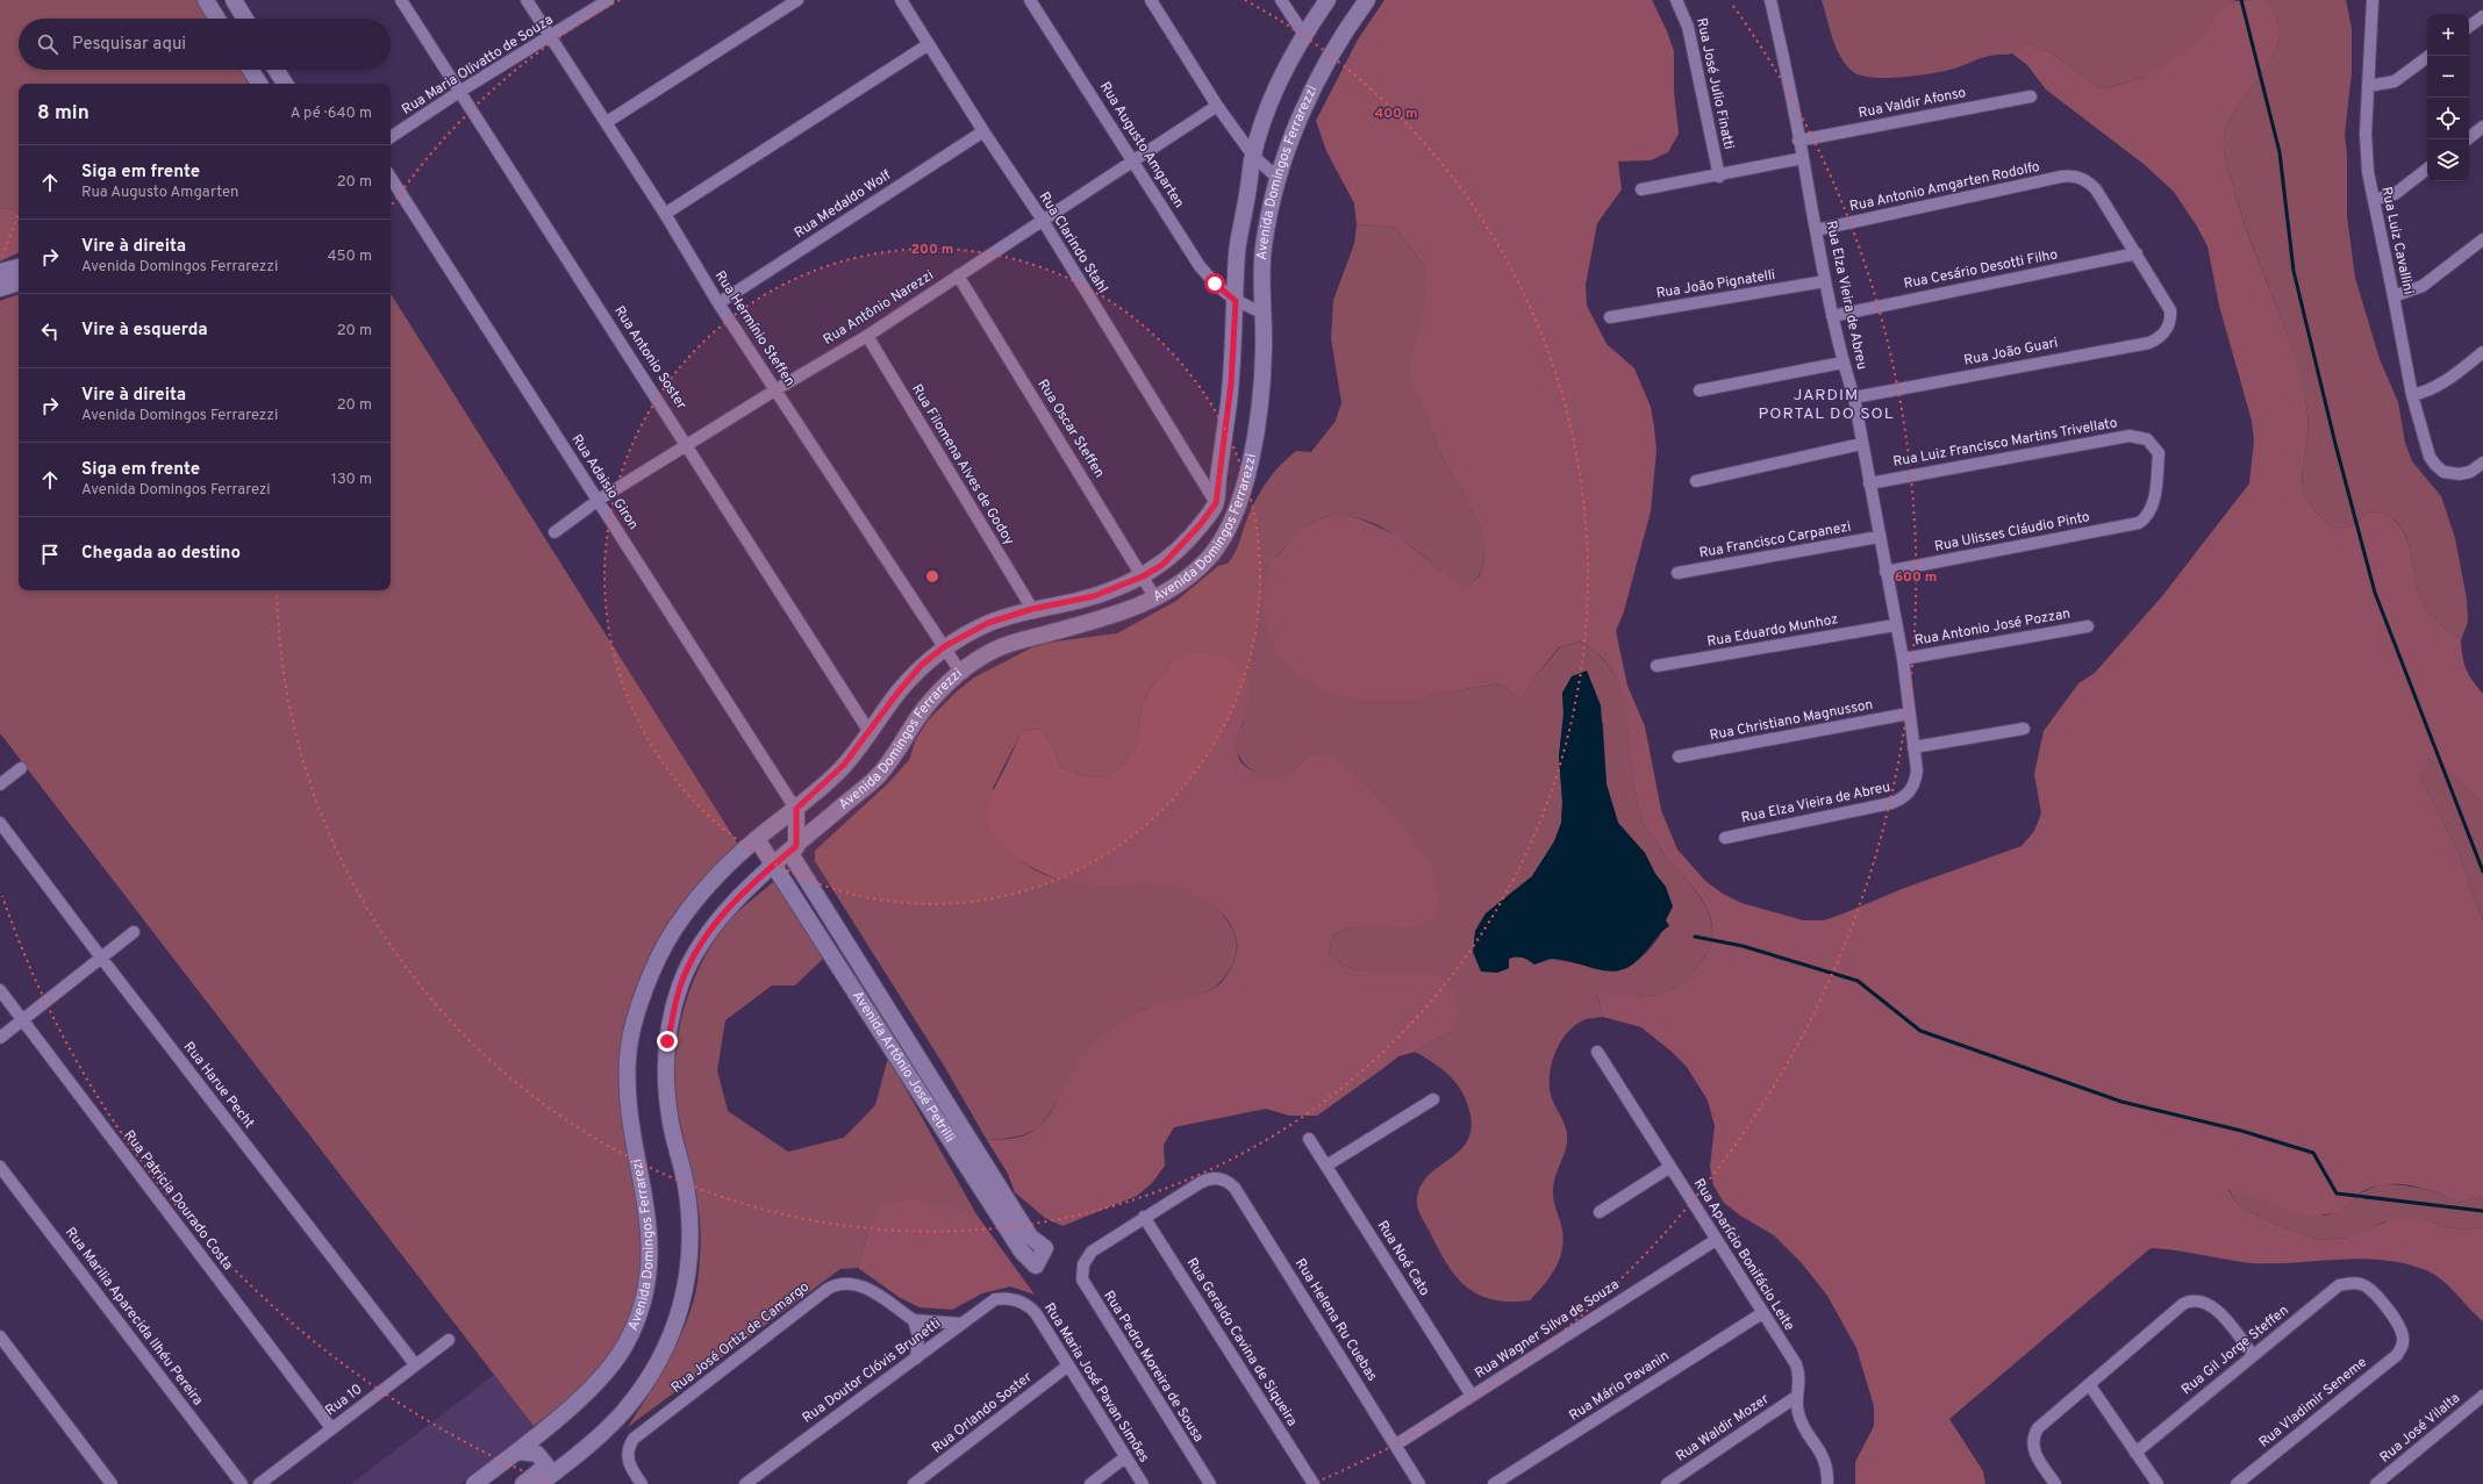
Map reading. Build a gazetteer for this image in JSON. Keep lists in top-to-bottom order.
{
  "streets": {
    "main road": ["Avenida Domingos Ferrarezzi", "Avenida Artônio José Petrilli", "Avenida Domingos Ferrarezi"],
    "street": [
      "Rua Maria Olivatto de Souza",
      "Rua José Julio Finatti",
      "Rua Valdir Afonso",
      "Rua Augusto Amgarten",
      "Rua Antonio Amgarten Rodolfo",
      "Rua Medaldo Wolf",
      "Rua Luiz Cavallini",
      "Rua Clarindo Stahl",
      "Rua Cesário Desotti Filho",
      "Rua João Pignatelli",
      "Rua Elza Vieira de Abreu",
      "Rua Antônio Narezzi",
      "Rua Hermínio Steffen",
      "Rua João Guari",
      "Rua Antonio Soster",
      "Rua Oscar Steffen",
      "Rua Luiz Francisco Martins Trivellato",
      "Rua Filomena Alves de Godoy",
      "Rua Adaisio Giron",
      "Rua Ulisses Cláudio Pinto",
      "Rua Francisco Carpanezi",
      "Rua Antonio José Pozzan",
      "Rua Eduardo Munhoz",
      "Rua Christiano Magnusson",
      "Rua Harue Pecht",
      "Rua Patricia Dourado Costa",
      "Rua Aparício Bonifácio Leite",
      "Rua Noé Cato",
      "Rua Marilia Aparecida Ilhéu Pereira",
      "Rua Helena Ru Cuebas",
      "Rua Wagner Silva de Souza",
      "Rua José Ortiz de Camargo",
      "Rua Geraldo Cavina de Siqueira",
      "Rua Gil Jorge Steffen",
      "Rua Pedro Moreira de Sousa",
      "Rua Doutor Clóvis Brunetti",
      "Rua Maria José Pavan Simões",
      "Rua Mário Pavanin",
      "Rua 10",
      "Rua Vladimir Seneme",
      "Rua Orlando Soster",
      "Rua Waldir Mozer",
      "Rua José Vilalta"
    ]
  },
  "crossings": [
    ["Rua Maria Olivatto de Souza", "Rua Hermínio Steffen"],
    ["Rua Maria Olivatto de Souza", "Rua Antonio Soster"],
    ["Rua Valdir Afonso", "Rua Elza Vieira de Abreu"],
    ["Rua Augusto Amgarten", "Avenida Domingos Ferrarezzi"],
    ["Rua Augusto Amgarten", "Rua Antônio Narezzi"],
    ["Avenida Domingos Ferrarezzi", "Rua Clarindo Stahl"],
    ["Avenida Domingos Ferrarezzi", "Rua Hermínio Steffen"],
    ["Avenida Domingos Ferrarezzi", "Rua Antonio Soster"],
    ["Avenida Domingos Ferrarezzi", "Rua Oscar Steffen"],
    ["Avenida Domingos Ferrarezzi", "Rua Filomena Alves de Godoy"],
    ["Avenida Domingos Ferrarezzi", "Rua Adaisio Giron"],
    ["Avenida Domingos Ferrarezzi", "Avenida Artônio José Petrilli"],
    ["Avenida Domingos Ferrarezzi", "Avenida Domingos Ferrarezi"],
    ["Rua Antonio Amgarten Rodolfo", "Rua Cesário Desotti Filho"],
    ["Rua Antonio Amgarten Rodolfo", "Rua Elza Vieira de Abreu"],
    ["Rua Antonio Amgarten Rodolfo", "Rua João Guari"],
    ["Rua Medaldo Wolf", "Rua Clarindo Stahl"],
    ["Rua Medaldo Wolf", "Rua Hermínio Steffen"],
    ["Rua Clarindo Stahl", "Rua Antônio Narezzi"],
    ["Rua Cesário Desotti Filho", "Rua Elza Vieira de Abreu"],
    ["Rua Cesário Desotti Filho", "Rua João Guari"],
    ["Rua João Pignatelli", "Rua Elza Vieira de Abreu"],
    ["Rua Elza Vieira de Abreu", "Rua João Guari"],
    ["Rua Elza Vieira de Abreu", "Rua Luiz Francisco Martins Trivellato"],
    ["Rua Elza Vieira de Abreu", "Rua Ulisses Cláudio Pinto"],
    ["Rua Elza Vieira de Abreu", "Rua Francisco Carpanezi"],
    ["Rua Elza Vieira de Abreu", "Rua Antonio José Pozzan"],
    ["Rua Elza Vieira de Abreu", "Rua Eduardo Munhoz"],
    ["Rua Elza Vieira de Abreu", "Rua Christiano Magnusson"],
    ["Rua Antônio Narezzi", "Rua Hermínio Steffen"],
    ["Rua Antônio Narezzi", "Rua Antonio Soster"],
    ["Rua Antônio Narezzi", "Rua Oscar Steffen"],
    ["Rua Antônio Narezzi", "Rua Filomena Alves de Godoy"],
    ["Rua Antônio Narezzi", "Rua Adaisio Giron"],
    ["Rua Luiz Francisco Martins Trivellato", "Rua Ulisses Cláudio Pinto"],
    ["Avenida Artônio José Petrilli", "Avenida Domingos Ferrarezi"],
    ["Rua Harue Pecht", "Rua 10"],
    ["Rua Patricia Dourado Costa", "Rua 10"],
    ["Rua Aparício Bonifácio Leite", "Rua Wagner Silva de Souza"],
    ["Rua Aparício Bonifácio Leite", "Rua Mário Pavanin"],
    ["Rua Aparício Bonifácio Leite", "Rua Waldir Mozer"],
    ["Rua Noé Cato", "Rua Wagner Silva de Souza"],
    ["Rua Helena Ru Cuebas", "Rua Wagner Silva de Souza"],
    ["Rua Helena Ru Cuebas", "Rua Geraldo Cavina de Siqueira"],
    ["Rua Helena Ru Cuebas", "Rua Pedro Moreira de Sousa"],
    ["Rua José Ortiz de Camargo", "Rua Doutor Clóvis Brunetti"],
    ["Rua Geraldo Cavina de Siqueira", "Rua Pedro Moreira de Sousa"],
    ["Rua Gil Jorge Steffen", "Rua Vladimir Seneme"],
    ["Rua Doutor Clóvis Brunetti", "Rua Maria José Pavan Simões"],
    ["Rua Maria José Pavan Simões", "Rua Orlando Soster"]
  ],
  "districts": ["JARDIM PORTAL DO SOL"],
  "page": {
    "map_buttons": ["+", "−"],
    "search": "Pesquisar aqui",
    "heading": ["8 min", "A pé · 640 m"],
    "list": [
      ["Siga em frente", "Rua Augusto Amgarten", "20 m"],
      ["Vire à direita", "Avenida Domingos Ferrarezzi", "450 m"],
      ["Vire à esquerda", "20 m"],
      ["Vire à direita", "Avenida Domingos Ferrarezzi", "20 m"],
      ["Siga em frente", "Avenida Domingos Ferrarezi", "130 m"],
      "Chegada ao destino"
    ]
  },
  "rings": ["400 m", "200 m", "600 m"]
}
